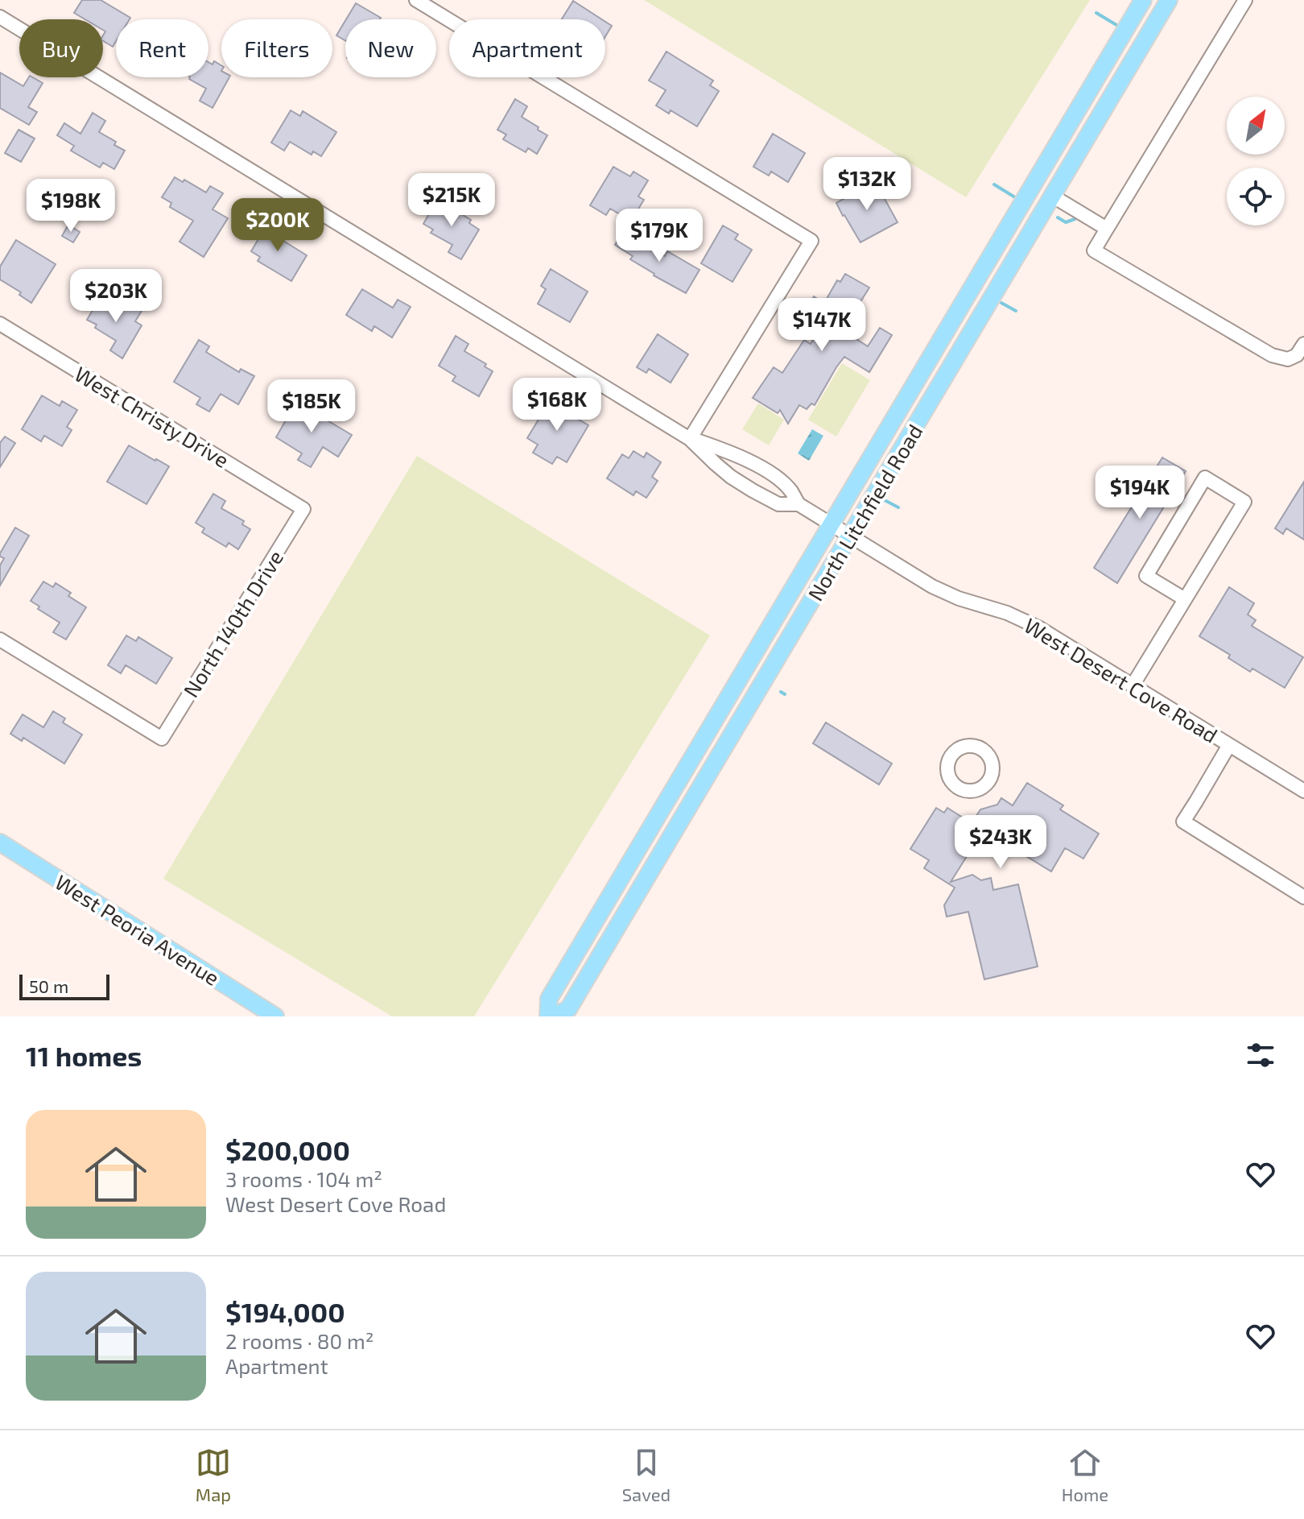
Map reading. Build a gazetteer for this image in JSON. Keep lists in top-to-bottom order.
{
  "streets": {
    "main road": ["North Litchfield Road", "West Peoria Avenue"],
    "street": ["West Christy Drive", "North 140th Drive", "West Desert Cove Road"]
  },
  "crossings": [
    ["West Christy Drive", "North 140th Drive"],
    ["North Litchfield Road", "West Desert Cove Road"]
  ],
  "scale_bar": "50 m",
  "north": "top right",
  "page": {
    "chip": [
      "Buy",
      "Rent",
      "Filters",
      "New",
      "Apartment"
    ],
    "price": [
      "$132K",
      "$215K",
      "$198K",
      "$200K",
      "$179K",
      "$203K",
      "$147K",
      "$168K",
      "$185K",
      "$194K",
      "$243K"
    ],
    "scale": "50 m",
    "heading": "11 homes",
    "list": [
      {
        "name": "$200,000",
        "note": "3 rooms · 104 m² · West Desert Cove Road"
      },
      {
        "name": "$194,000",
        "note": "2 rooms · 80 m² · Apartment"
      }
    ],
    "tabs": ["Map", "Saved", "Home"]
  }
}
